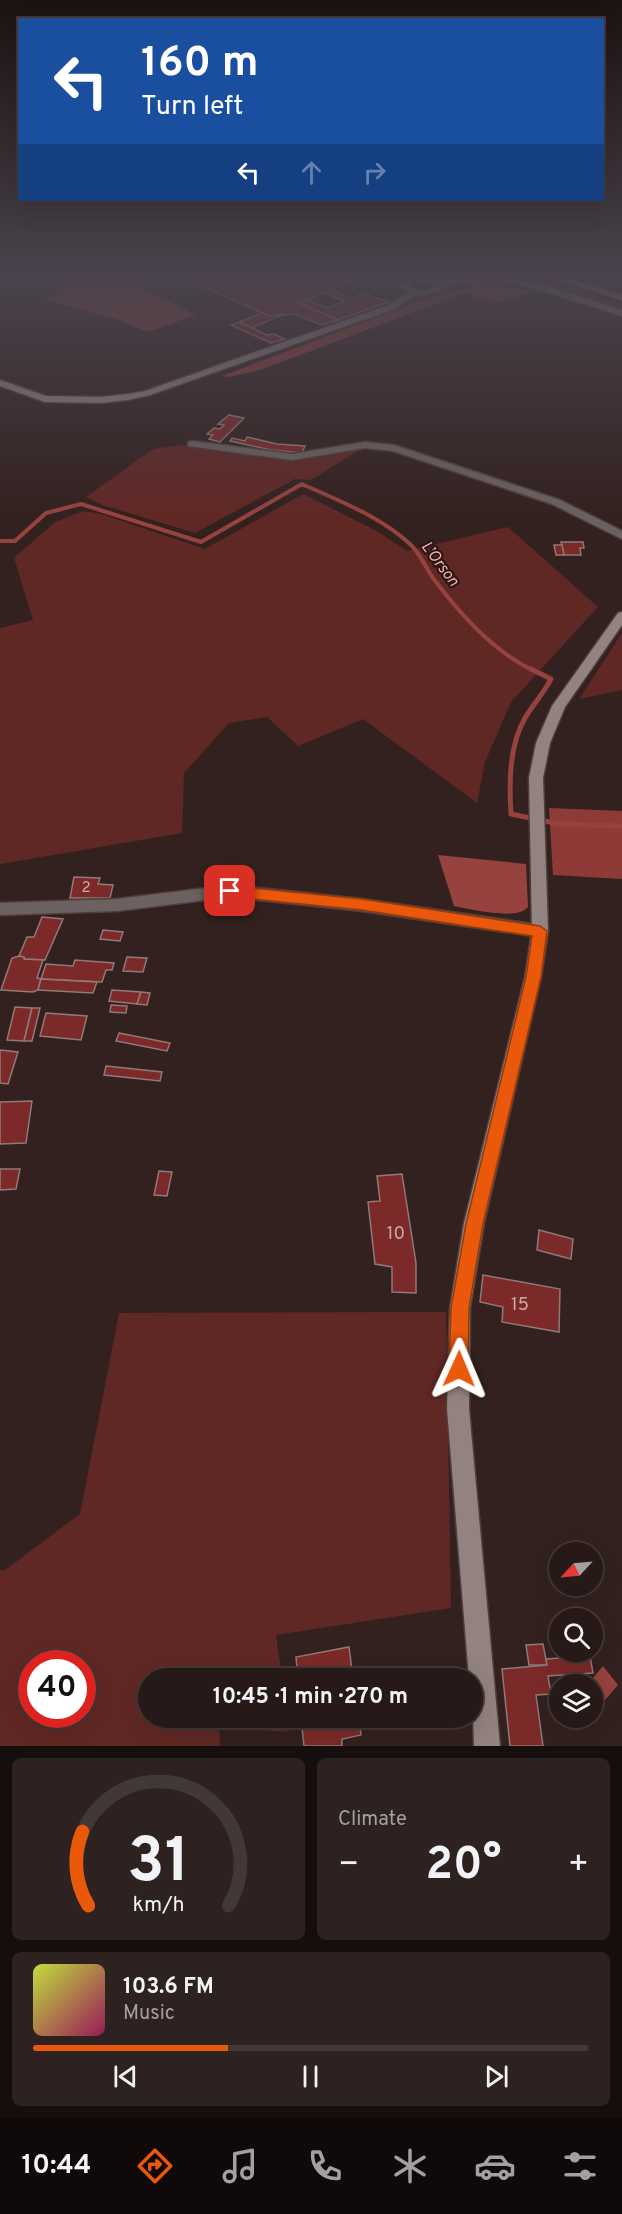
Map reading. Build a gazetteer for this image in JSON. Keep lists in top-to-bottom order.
{
  "water": ["L’Orson"],
  "house_numbers": ["2", "10", "15"],
  "north": "bottom left",
  "page": {
    "turn": ["160 m", "Turn left"],
    "limit": "40",
    "trip": "10:45 · 1 min · 270 m",
    "tile": "Climate",
    "heat": ["−", "20°", "+"],
    "song": ["103.6 FM", "Music"],
    "tabs": "10:44",
    "gauge": ["31", "km/h"]
  }
}
